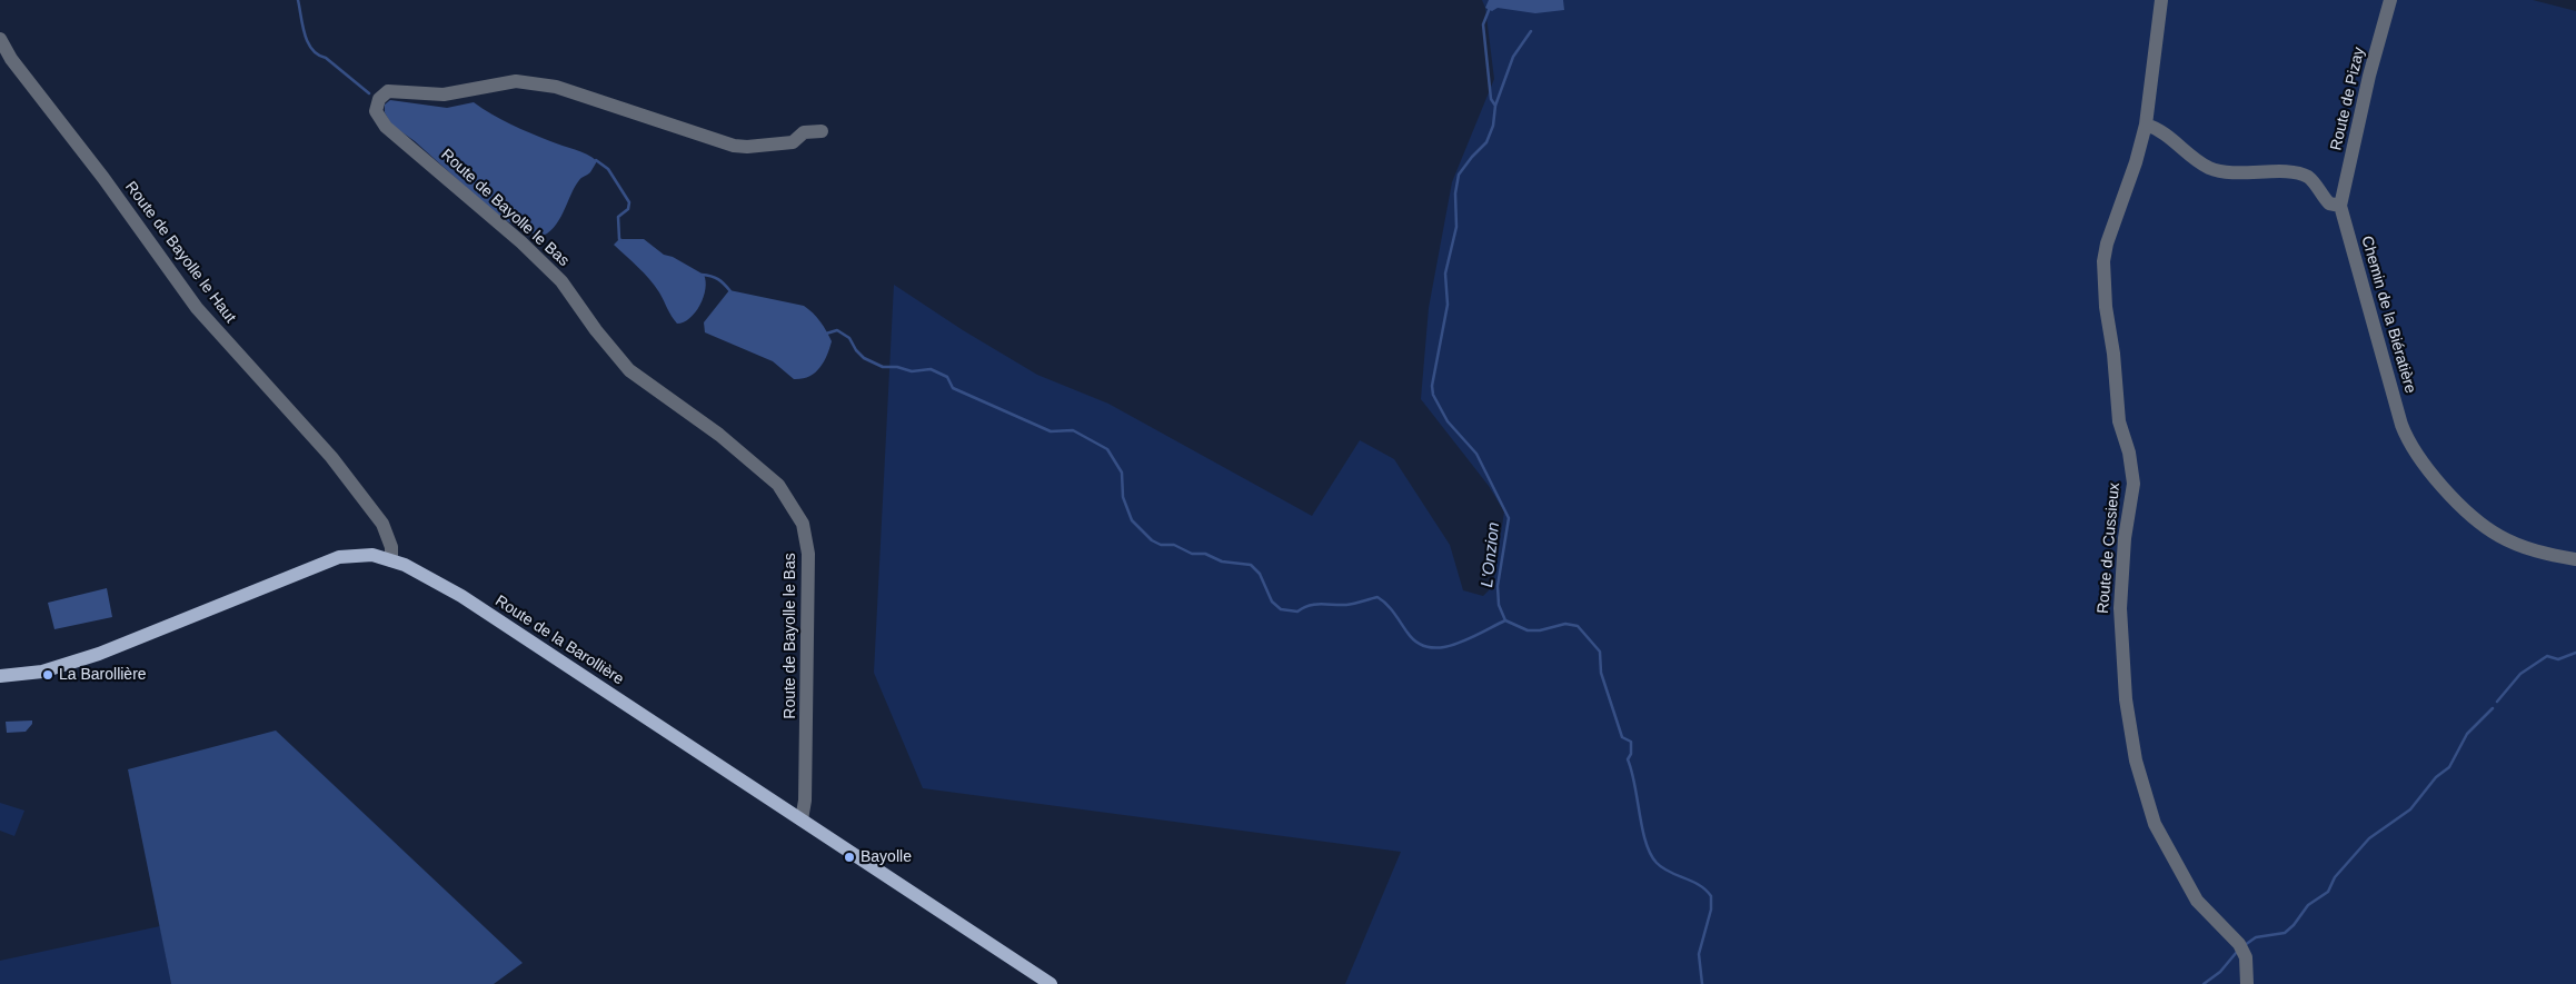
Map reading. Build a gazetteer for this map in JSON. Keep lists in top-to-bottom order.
{
  "streets": {
    "main road": ["Route de la Barollière"],
    "street": [
      "Route de Pizay",
      "Route de Bayolle le Bas",
      "Route de Bayolle le Haut",
      "Chemin de la Biératière",
      "Route de Cussieux"
    ]
  },
  "crossings": [
    ["Route de Pizay", "Chemin de la Biératière"],
    ["Route de Bayolle le Bas", "Route de la Barollière"],
    ["Route de Bayolle le Haut", "Route de la Barollière"]
  ],
  "water": ["L'Onzion"],
  "places": ["La Barollière", "Bayolle"]
}
